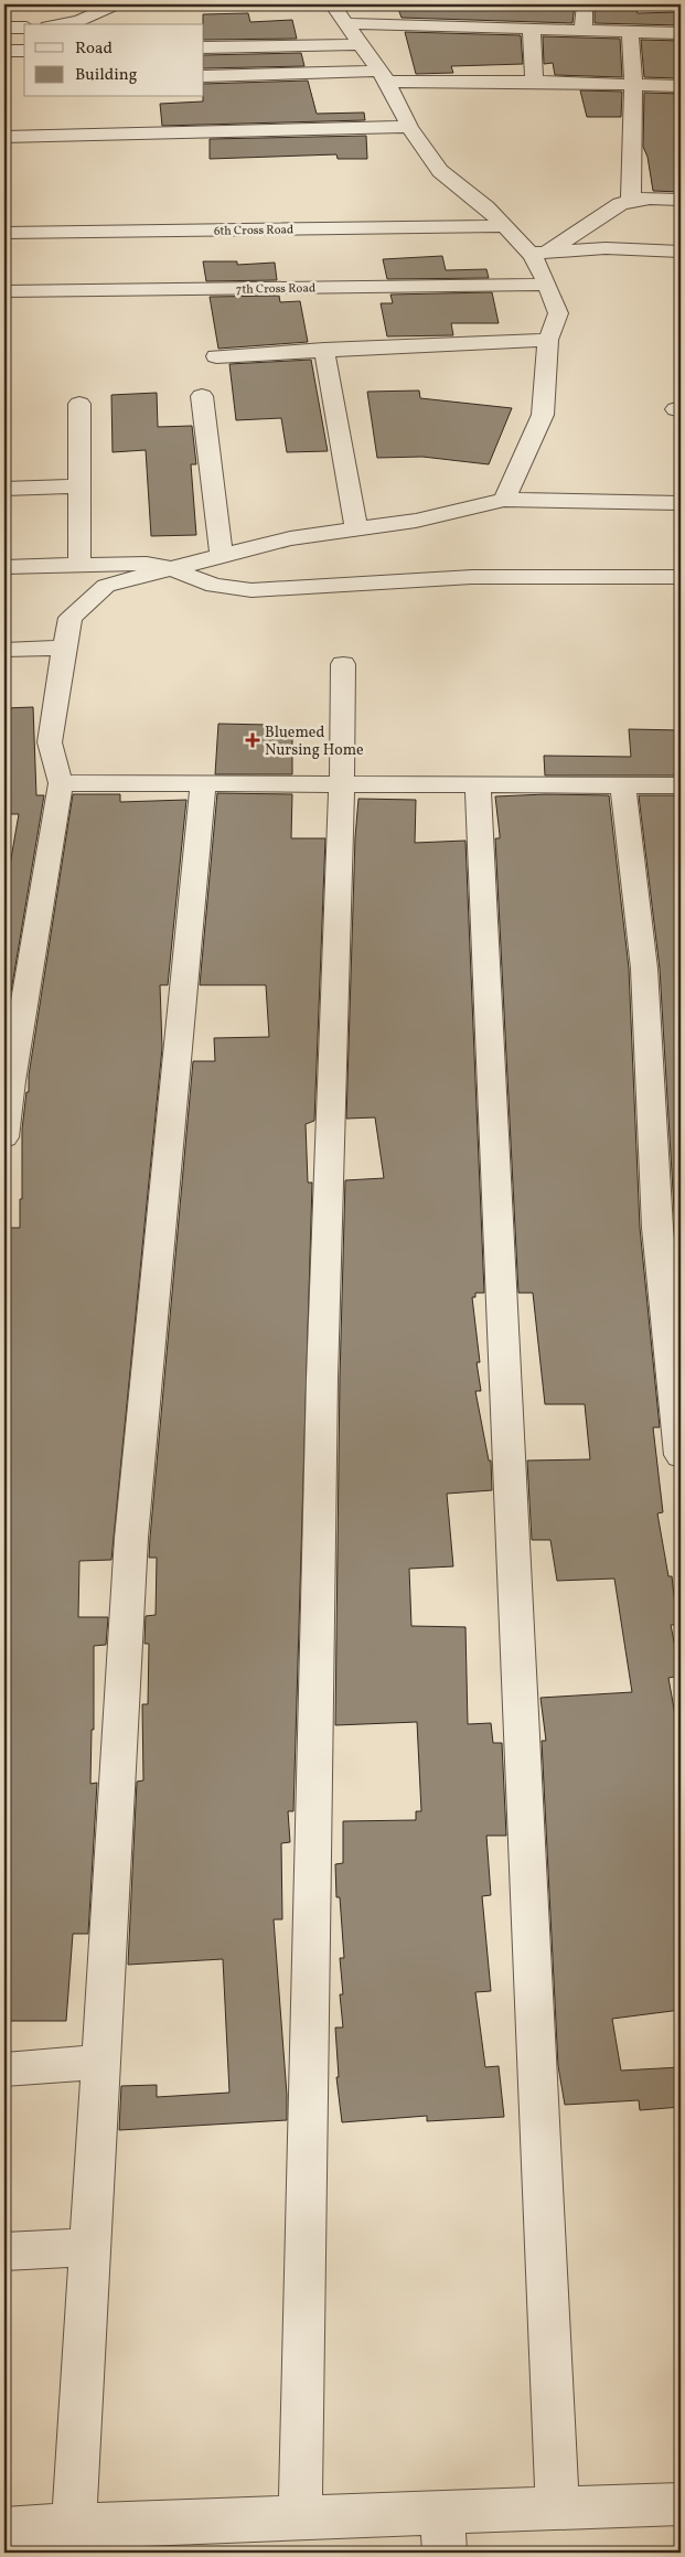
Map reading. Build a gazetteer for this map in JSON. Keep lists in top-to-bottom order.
{
  "streets": {
    "street": ["6th Cross Road", "7th Cross Road"]
  },
  "places": {
    "health": ["Bluemed Nursing Home"]
  },
  "legend": ["Road", "Building"]
}
